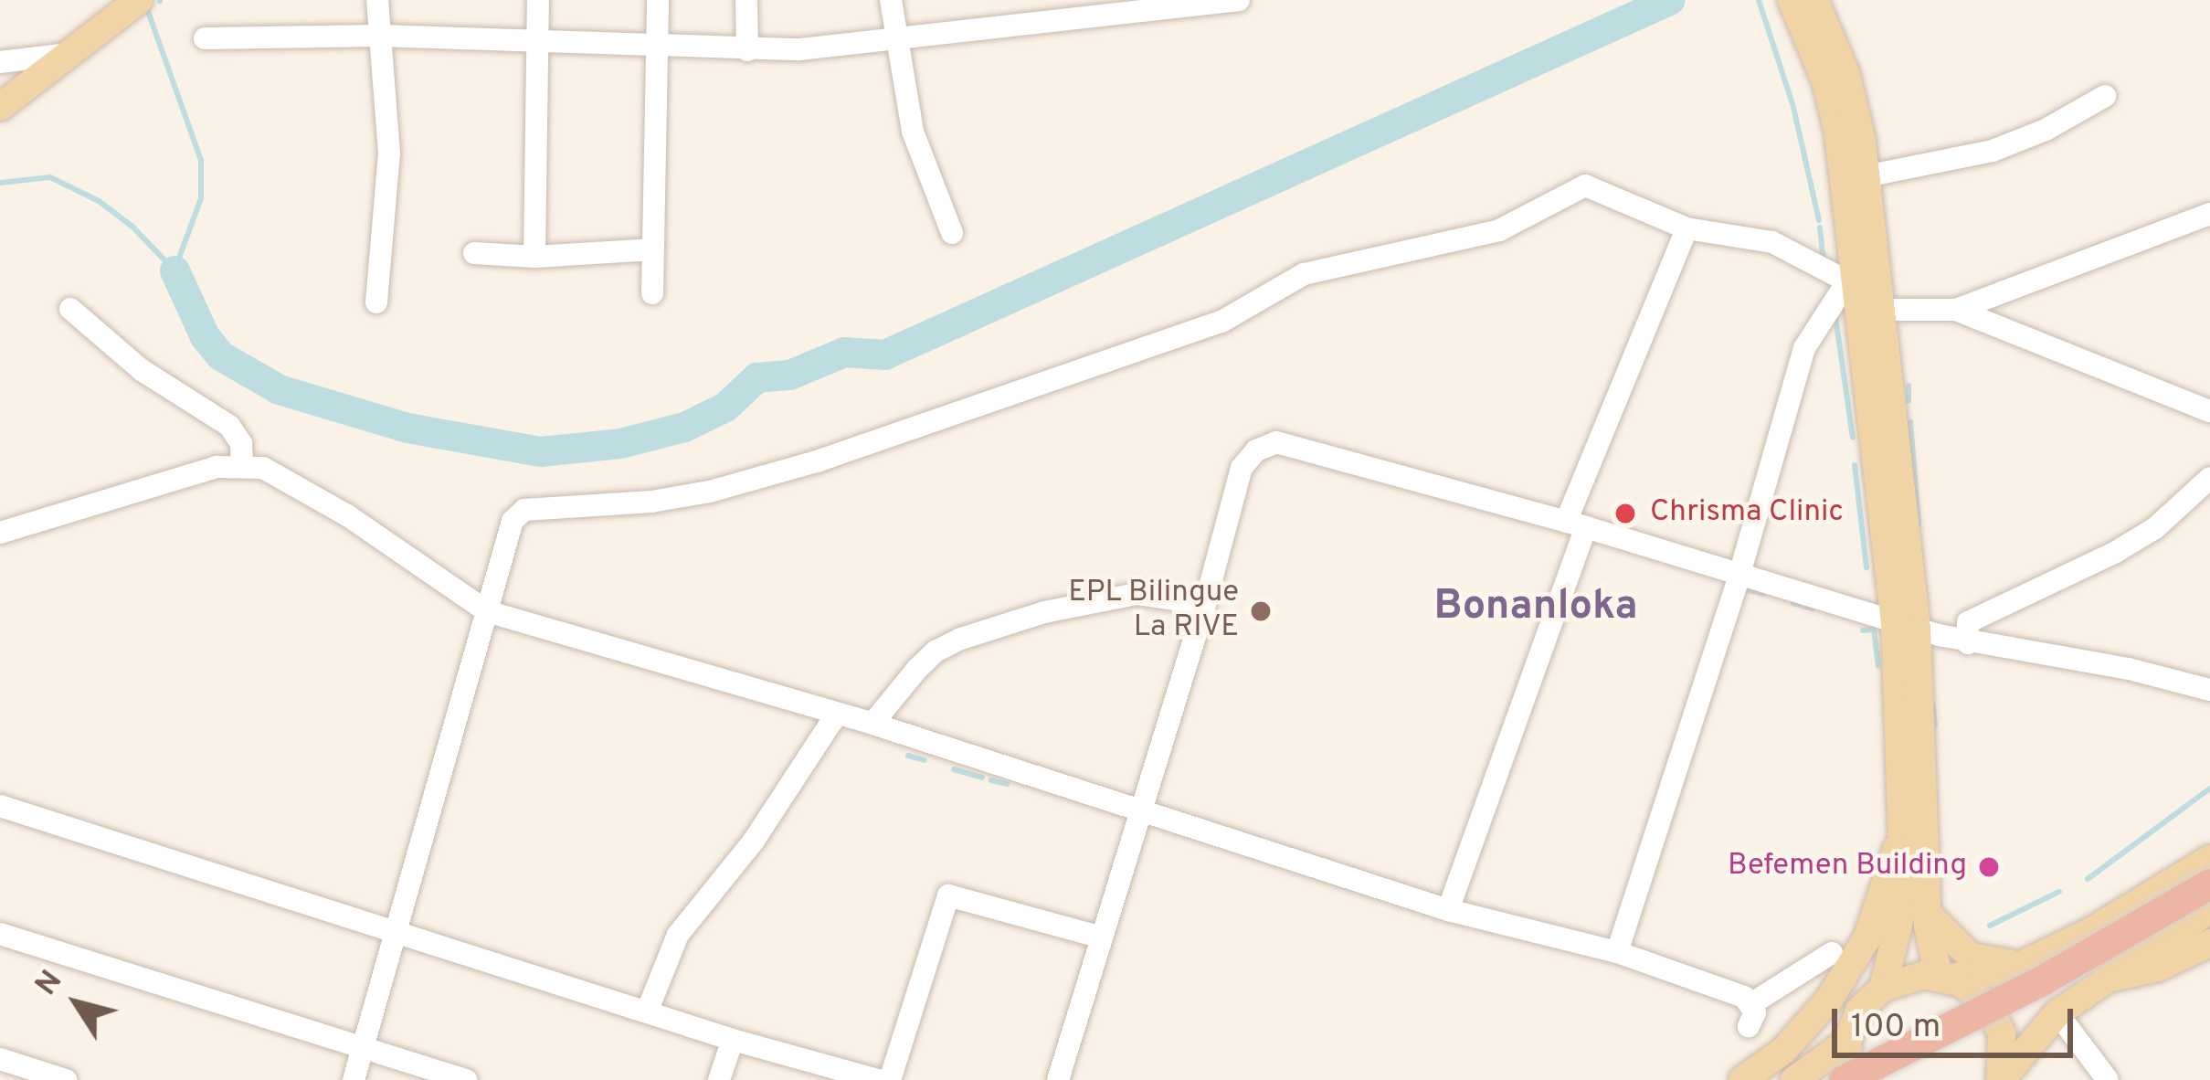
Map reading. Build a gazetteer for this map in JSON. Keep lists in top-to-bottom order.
{
  "districts": ["Bonanloka"],
  "places": ["Chrisma Clinic", "EPL Bilingue La RIVE", "Befemen Building"],
  "scale_bar": "100 m",
  "north": "top left"
}
